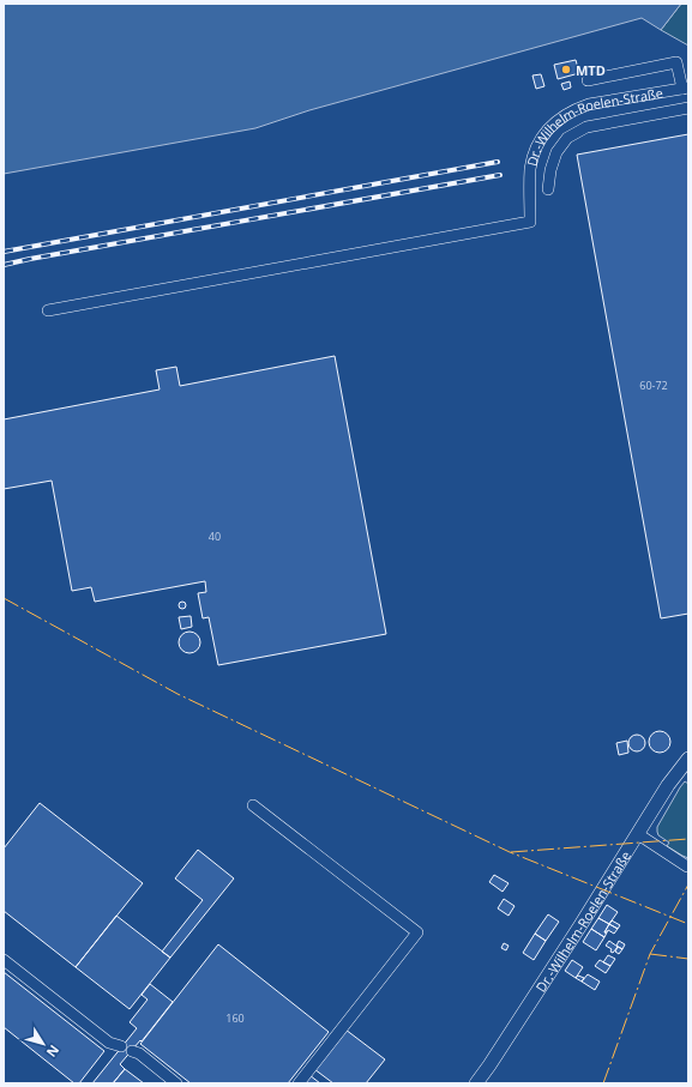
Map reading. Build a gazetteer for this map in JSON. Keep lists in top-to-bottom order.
{
  "streets": {
    "main road": ["Dr.-Wilhelm-Roelen-Straße"]
  },
  "places": ["MTD"],
  "house_numbers": ["60-72", "40", "160"],
  "north": "bottom right"
}
